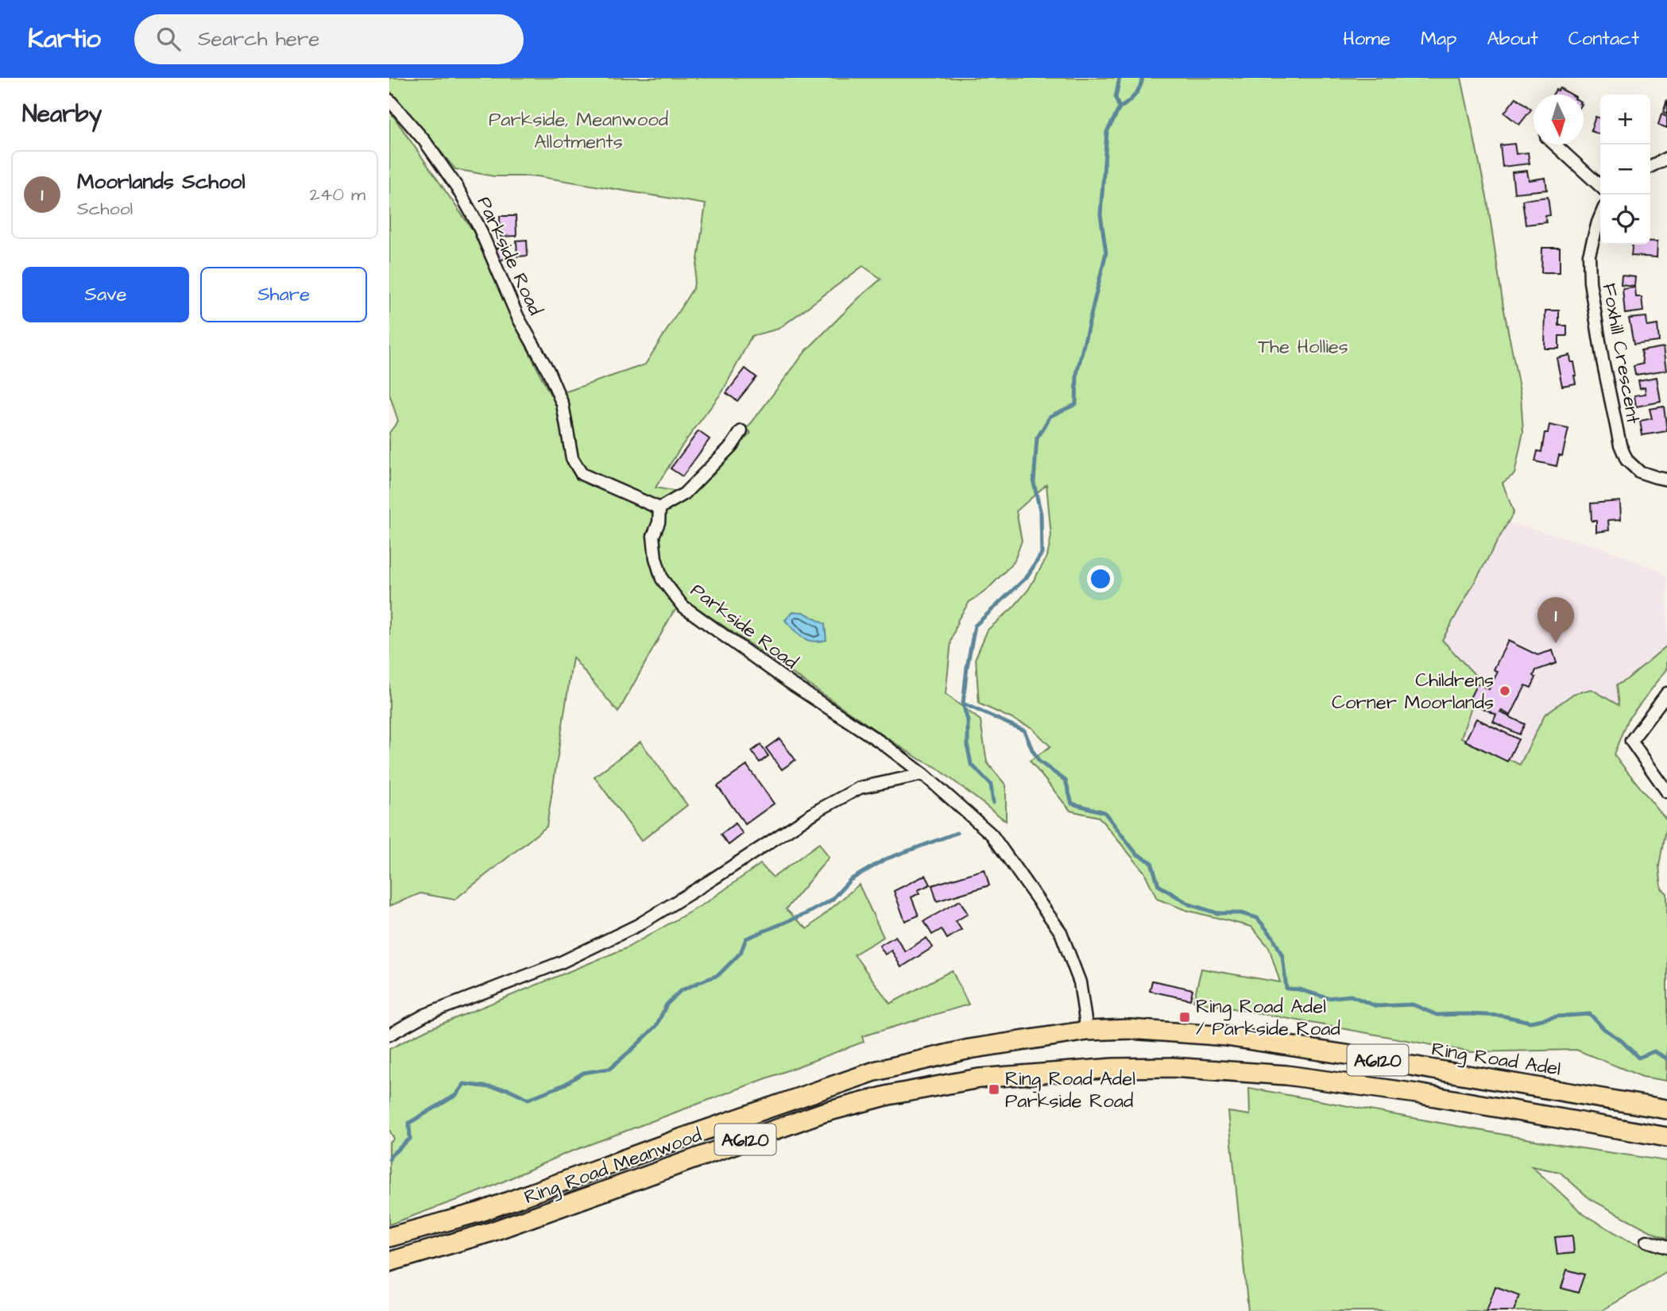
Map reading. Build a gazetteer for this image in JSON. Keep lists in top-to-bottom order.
{
  "streets": {
    "highway": ["Ring Road Adel", "A6120", "Ring Road Meanwood"],
    "street": ["Parkside Road", "Foxhill Crescent"]
  },
  "crossings": [
    ["Parkside Road", "Ring Road Adel"],
    ["Parkside Road", "Ring Road Meanwood"],
    ["Ring Road Adel", "Ring Road Meanwood"]
  ],
  "parks": ["Parkside, Meanwood Allotments", "The Hollies"],
  "places": {
    "other": ["Childrens Corner Moorlands"],
    "transit": ["Ring Road Adel / Parkside Road", "Ring Road Adel Parkside Road"]
  },
  "north": "bottom",
  "page": {
    "header": "Kartio",
    "search": "Search here",
    "nav": [
      "Home",
      "Map",
      "About",
      "Contact"
    ],
    "heading": "Nearby",
    "map_buttons": ["+", "−"],
    "list": [
      {
        "mark": "1",
        "name": "Moorlands School",
        "note": "School",
        "value": "240 m"
      }
    ],
    "buttons": ["Save", "Share"],
    "pins": "1"
  }
}
